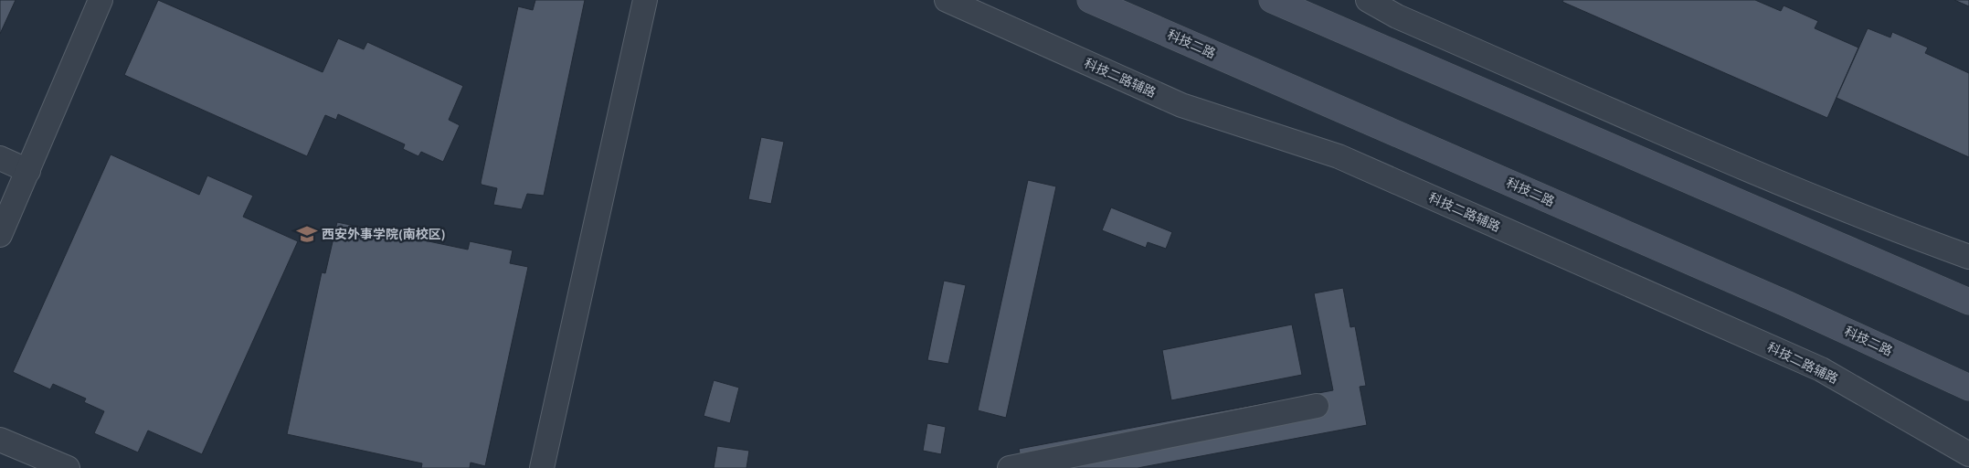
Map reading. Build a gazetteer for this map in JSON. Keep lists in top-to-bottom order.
{
  "streets": {
    "main road": ["科技二路"],
    "street": ["科技二路辅路"]
  },
  "places": {
    "school or university": ["西安外事学院(南校区)"]
  }
}
